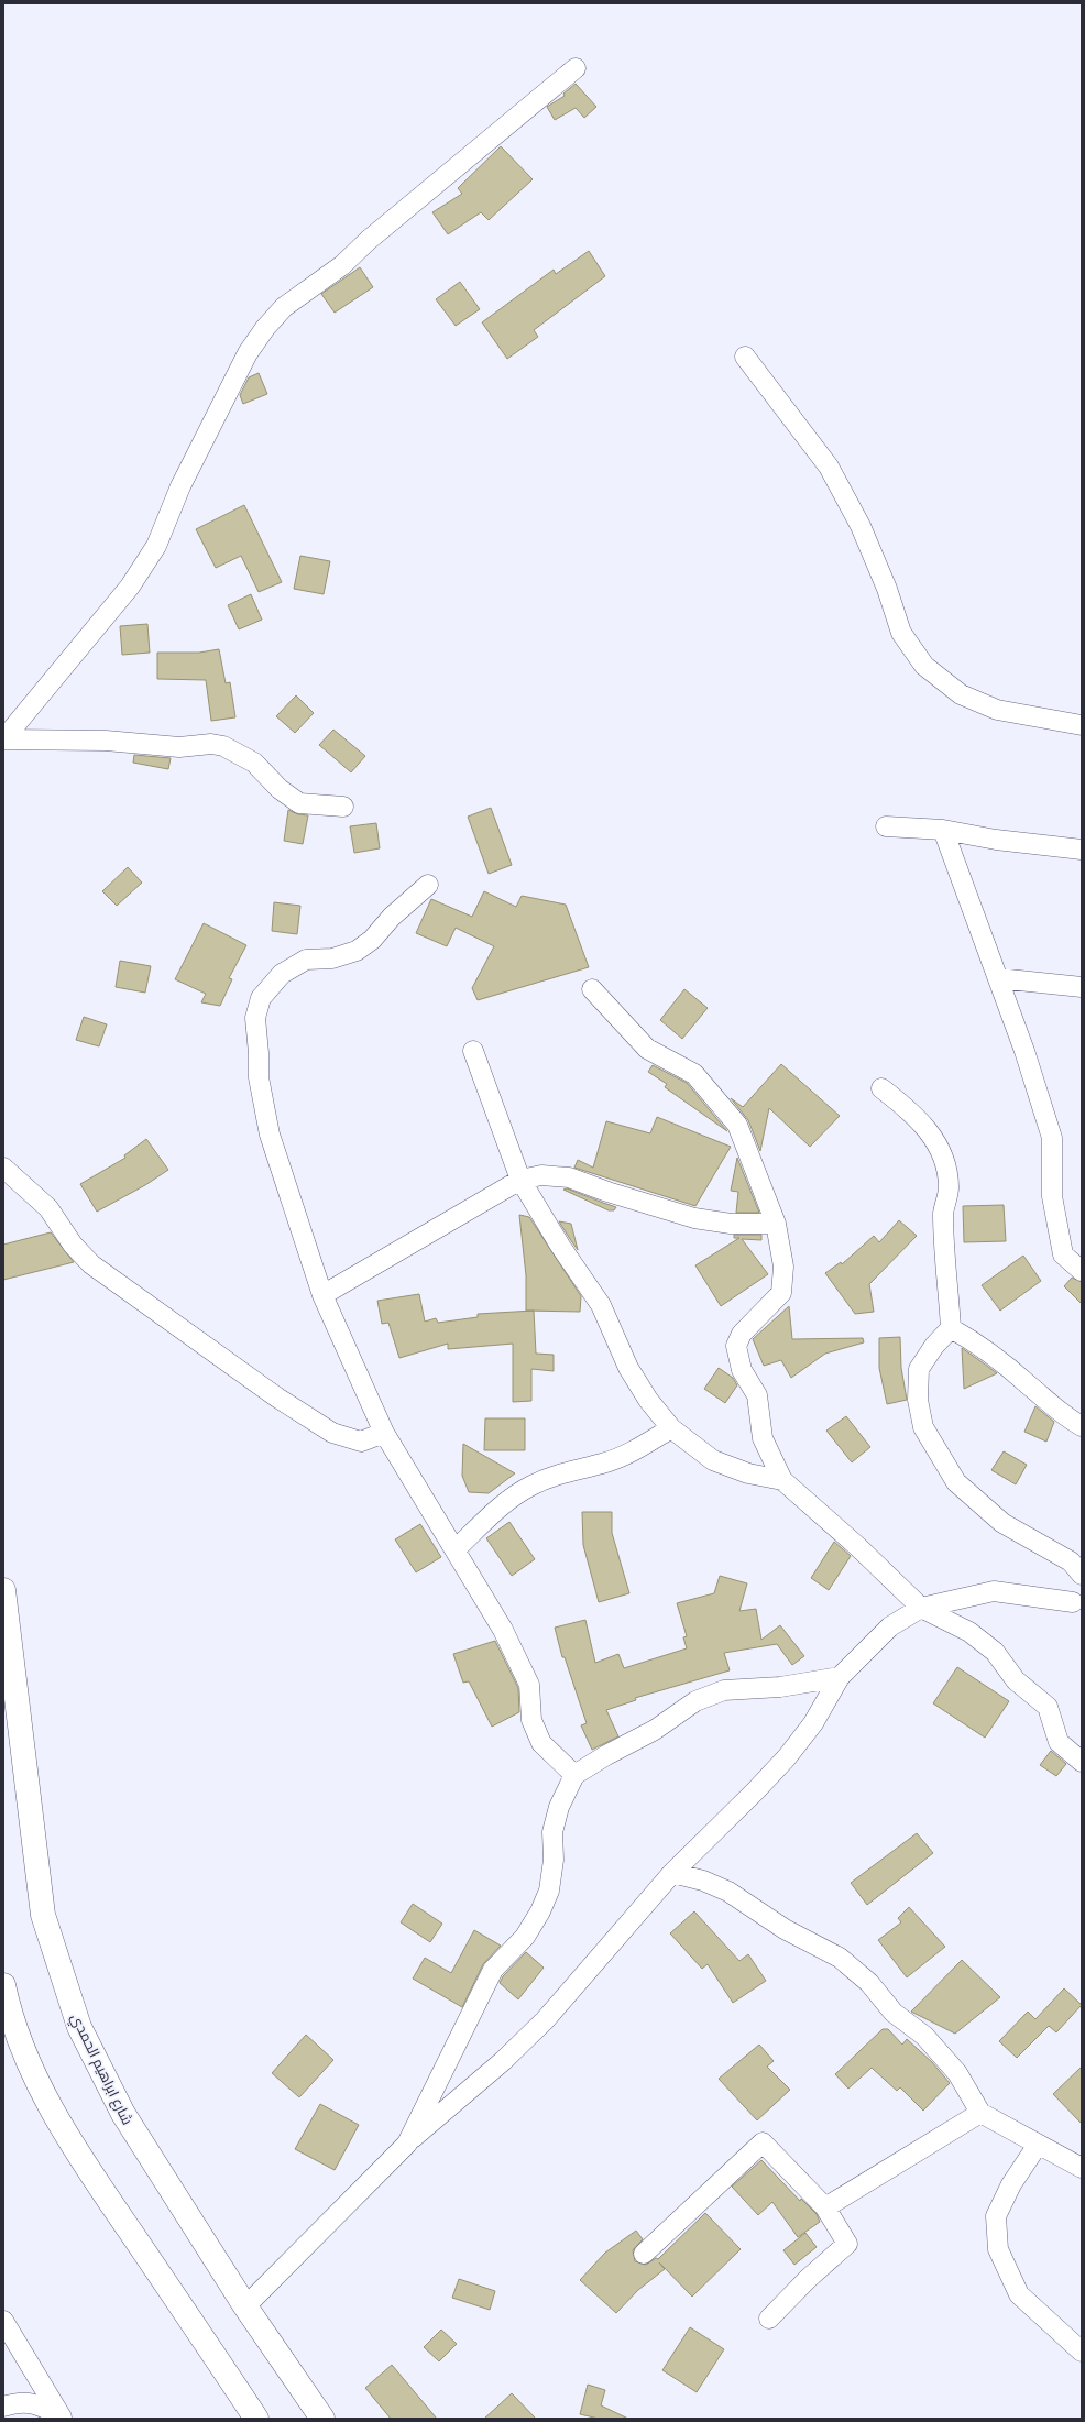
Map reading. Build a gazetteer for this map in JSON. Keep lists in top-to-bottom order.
{
  "streets": {
    "main road": ["شارع ابراهيم الحمدي"]
  }
}
